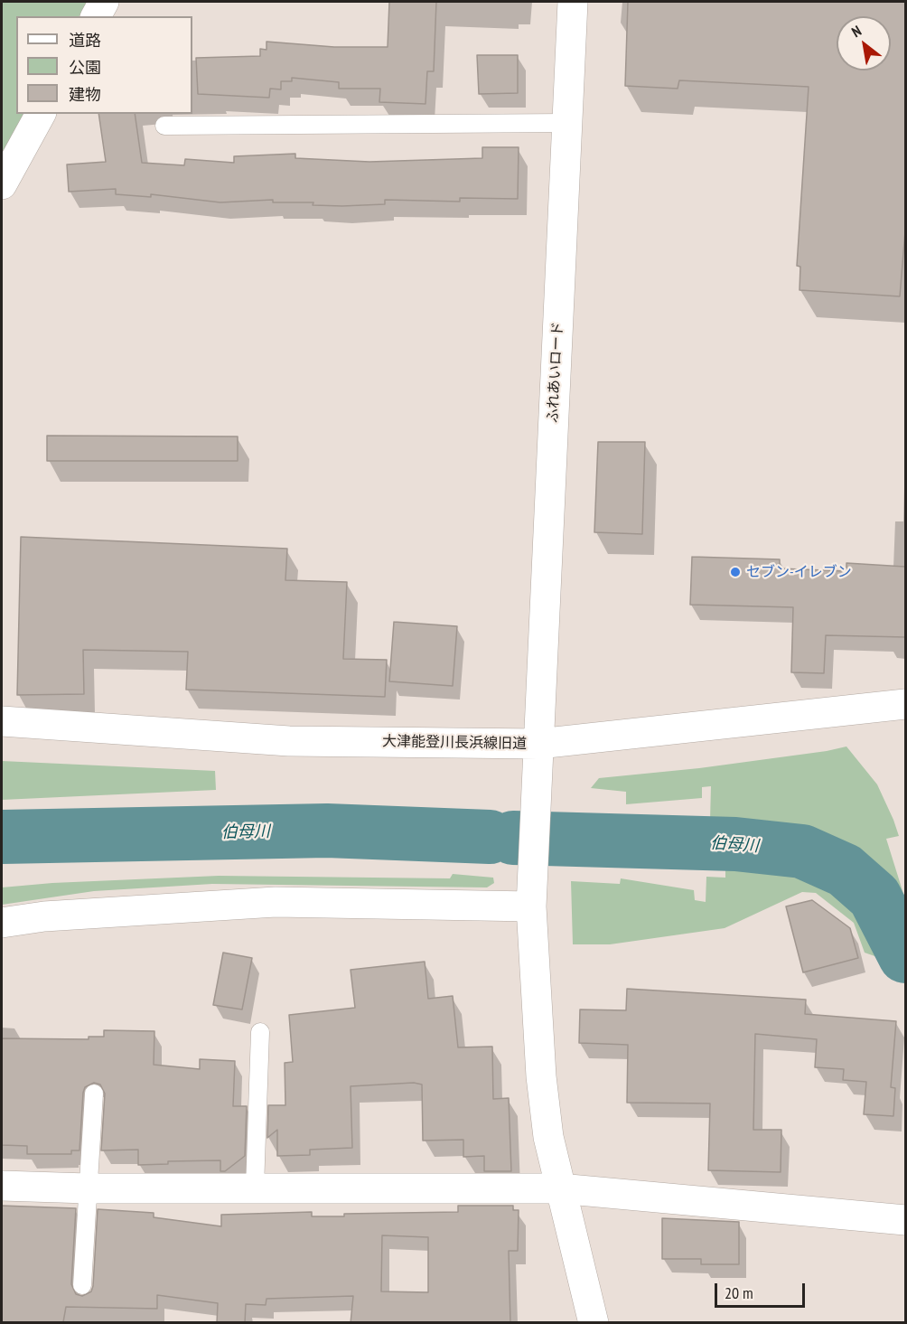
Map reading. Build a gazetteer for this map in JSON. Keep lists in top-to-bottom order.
{
  "streets": {
    "street": ["ふれあいロード", "大津能登川長浜線旧道"]
  },
  "crossings": [
    ["ふれあいロード", "大津能登川長浜線旧道"]
  ],
  "water": ["伯母川"],
  "places": ["セブン-イレブン"],
  "legend": ["道路", "公園", "建物"],
  "scale_bar": "20 m",
  "north": "top left"
}
